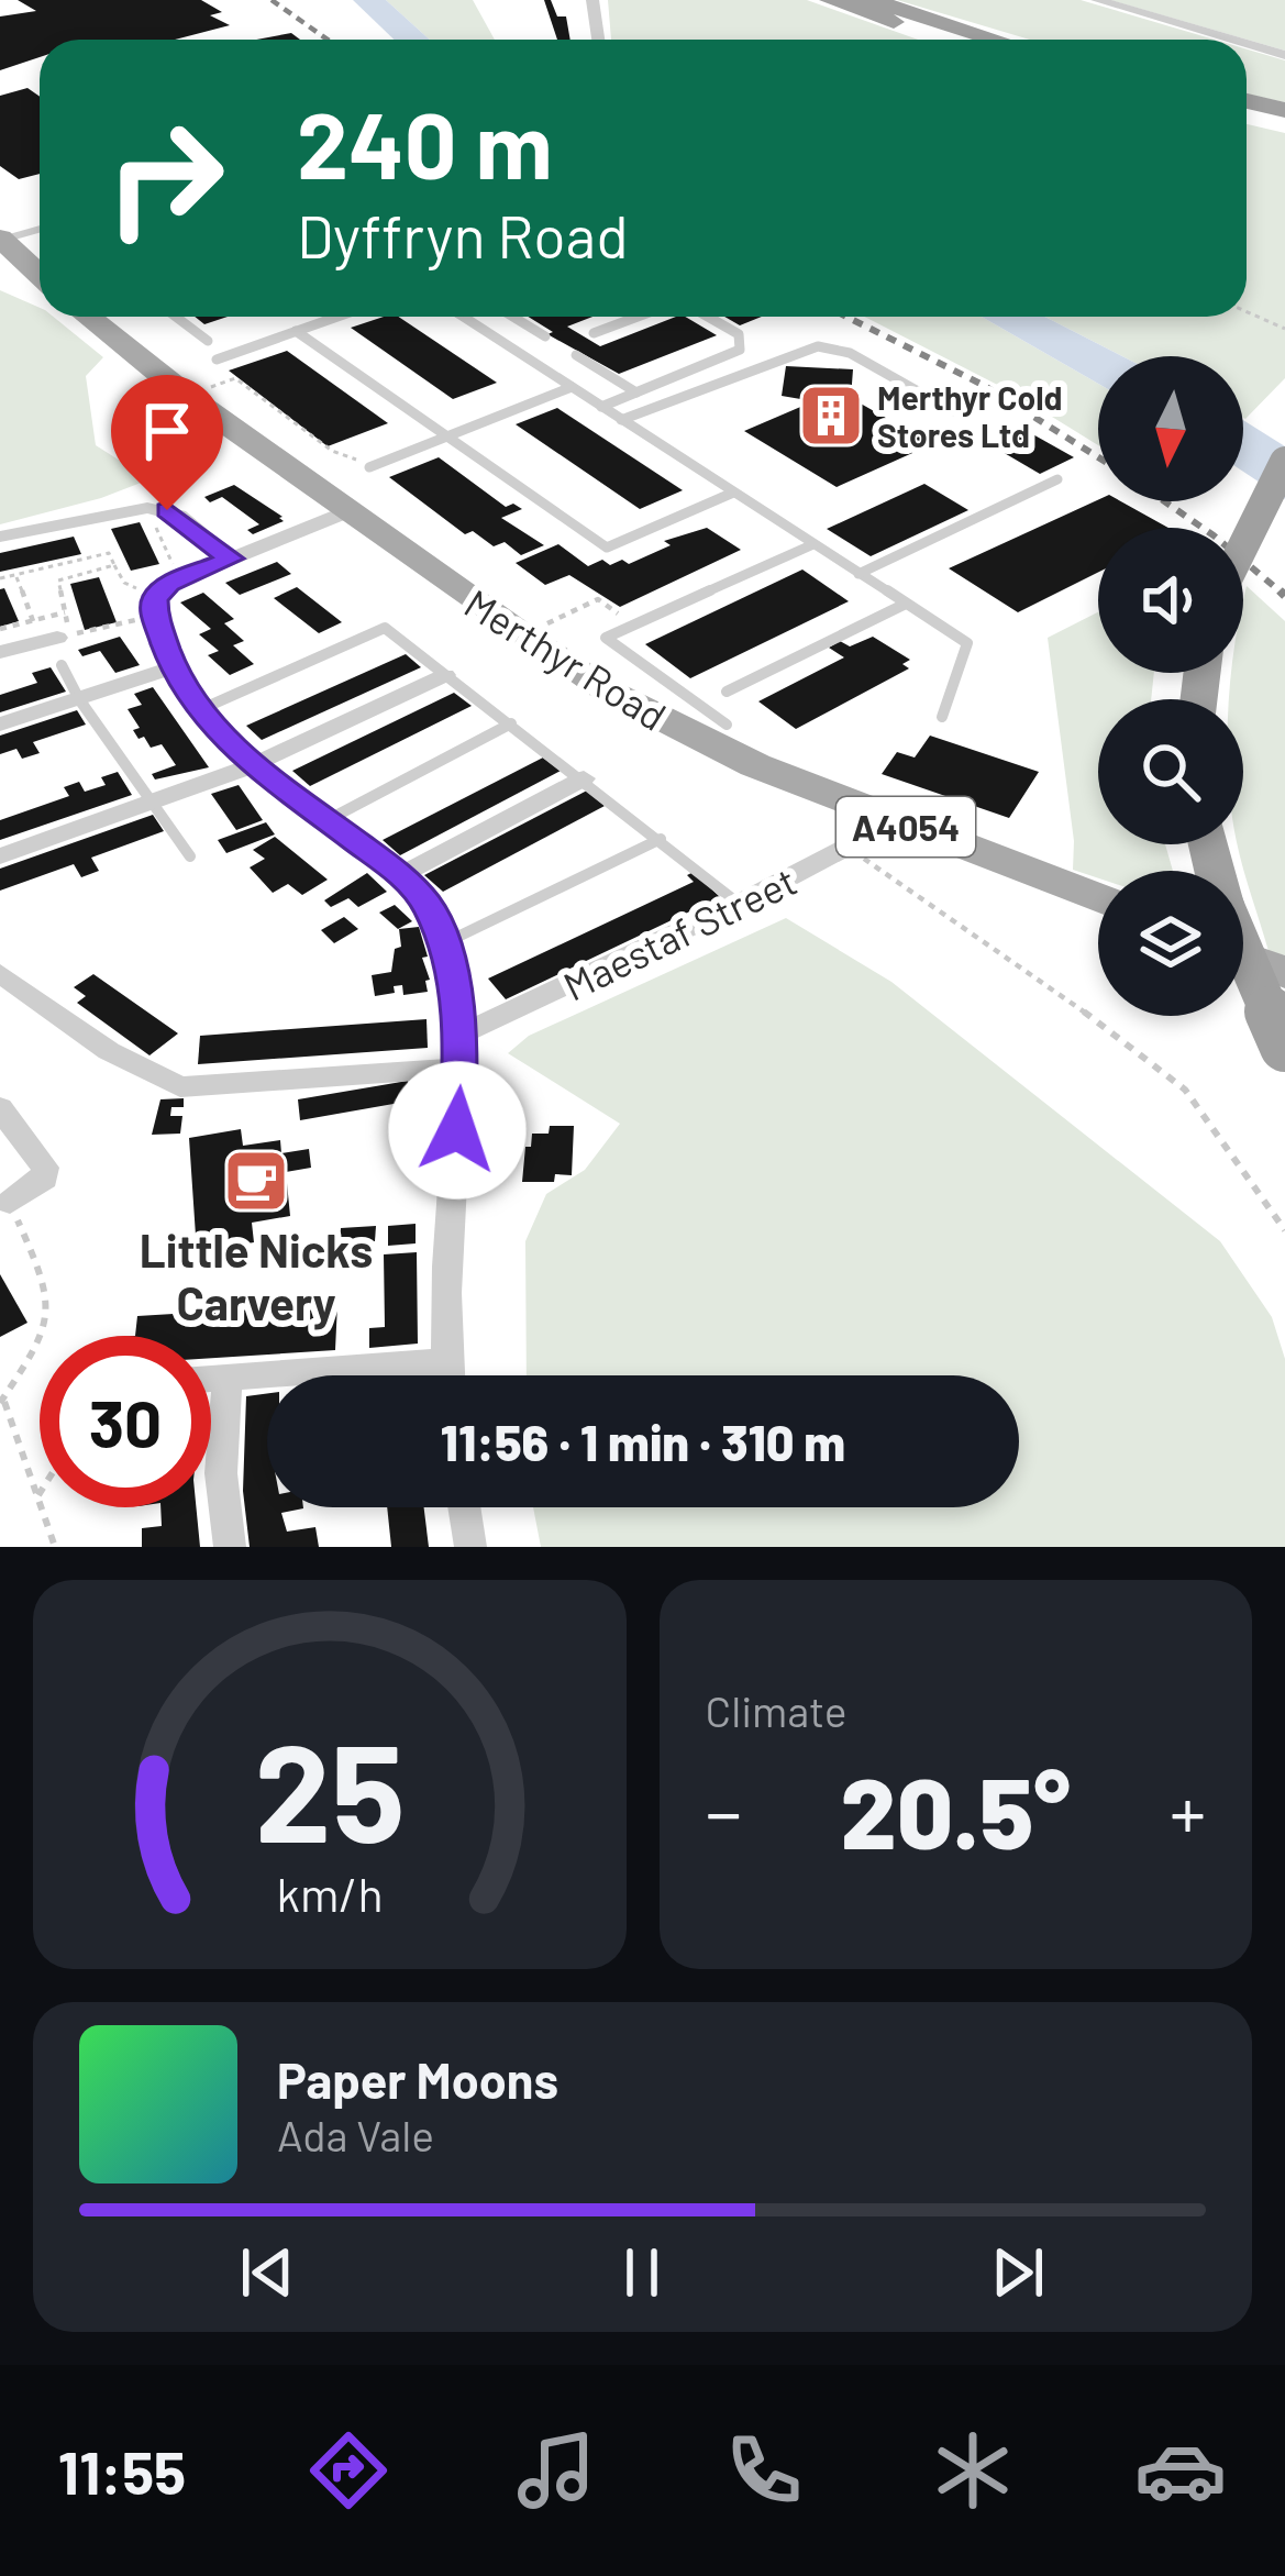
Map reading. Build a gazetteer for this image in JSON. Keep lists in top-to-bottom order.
{
  "streets": {
    "main road": ["Merthyr Road", "A4054"],
    "street": ["Maestaf Street"]
  },
  "crossings": [
    ["Merthyr Road", "Maestaf Street"]
  ],
  "places": {
    "building": ["Merthyr Cold Stores Ltd"],
    "cafe": ["Little Nicks Carvery"]
  },
  "north": "bottom",
  "page": {
    "turn": ["240 m", "Dyffryn Road"],
    "limit": "30",
    "trip": "11:56 · 1 min · 310 m",
    "tile": "Climate",
    "heat": ["−", "20.5°", "+"],
    "song": ["Paper Moons", "Ada Vale"],
    "tabs": "11:55",
    "gauge": ["25", "km/h"]
  }
}
